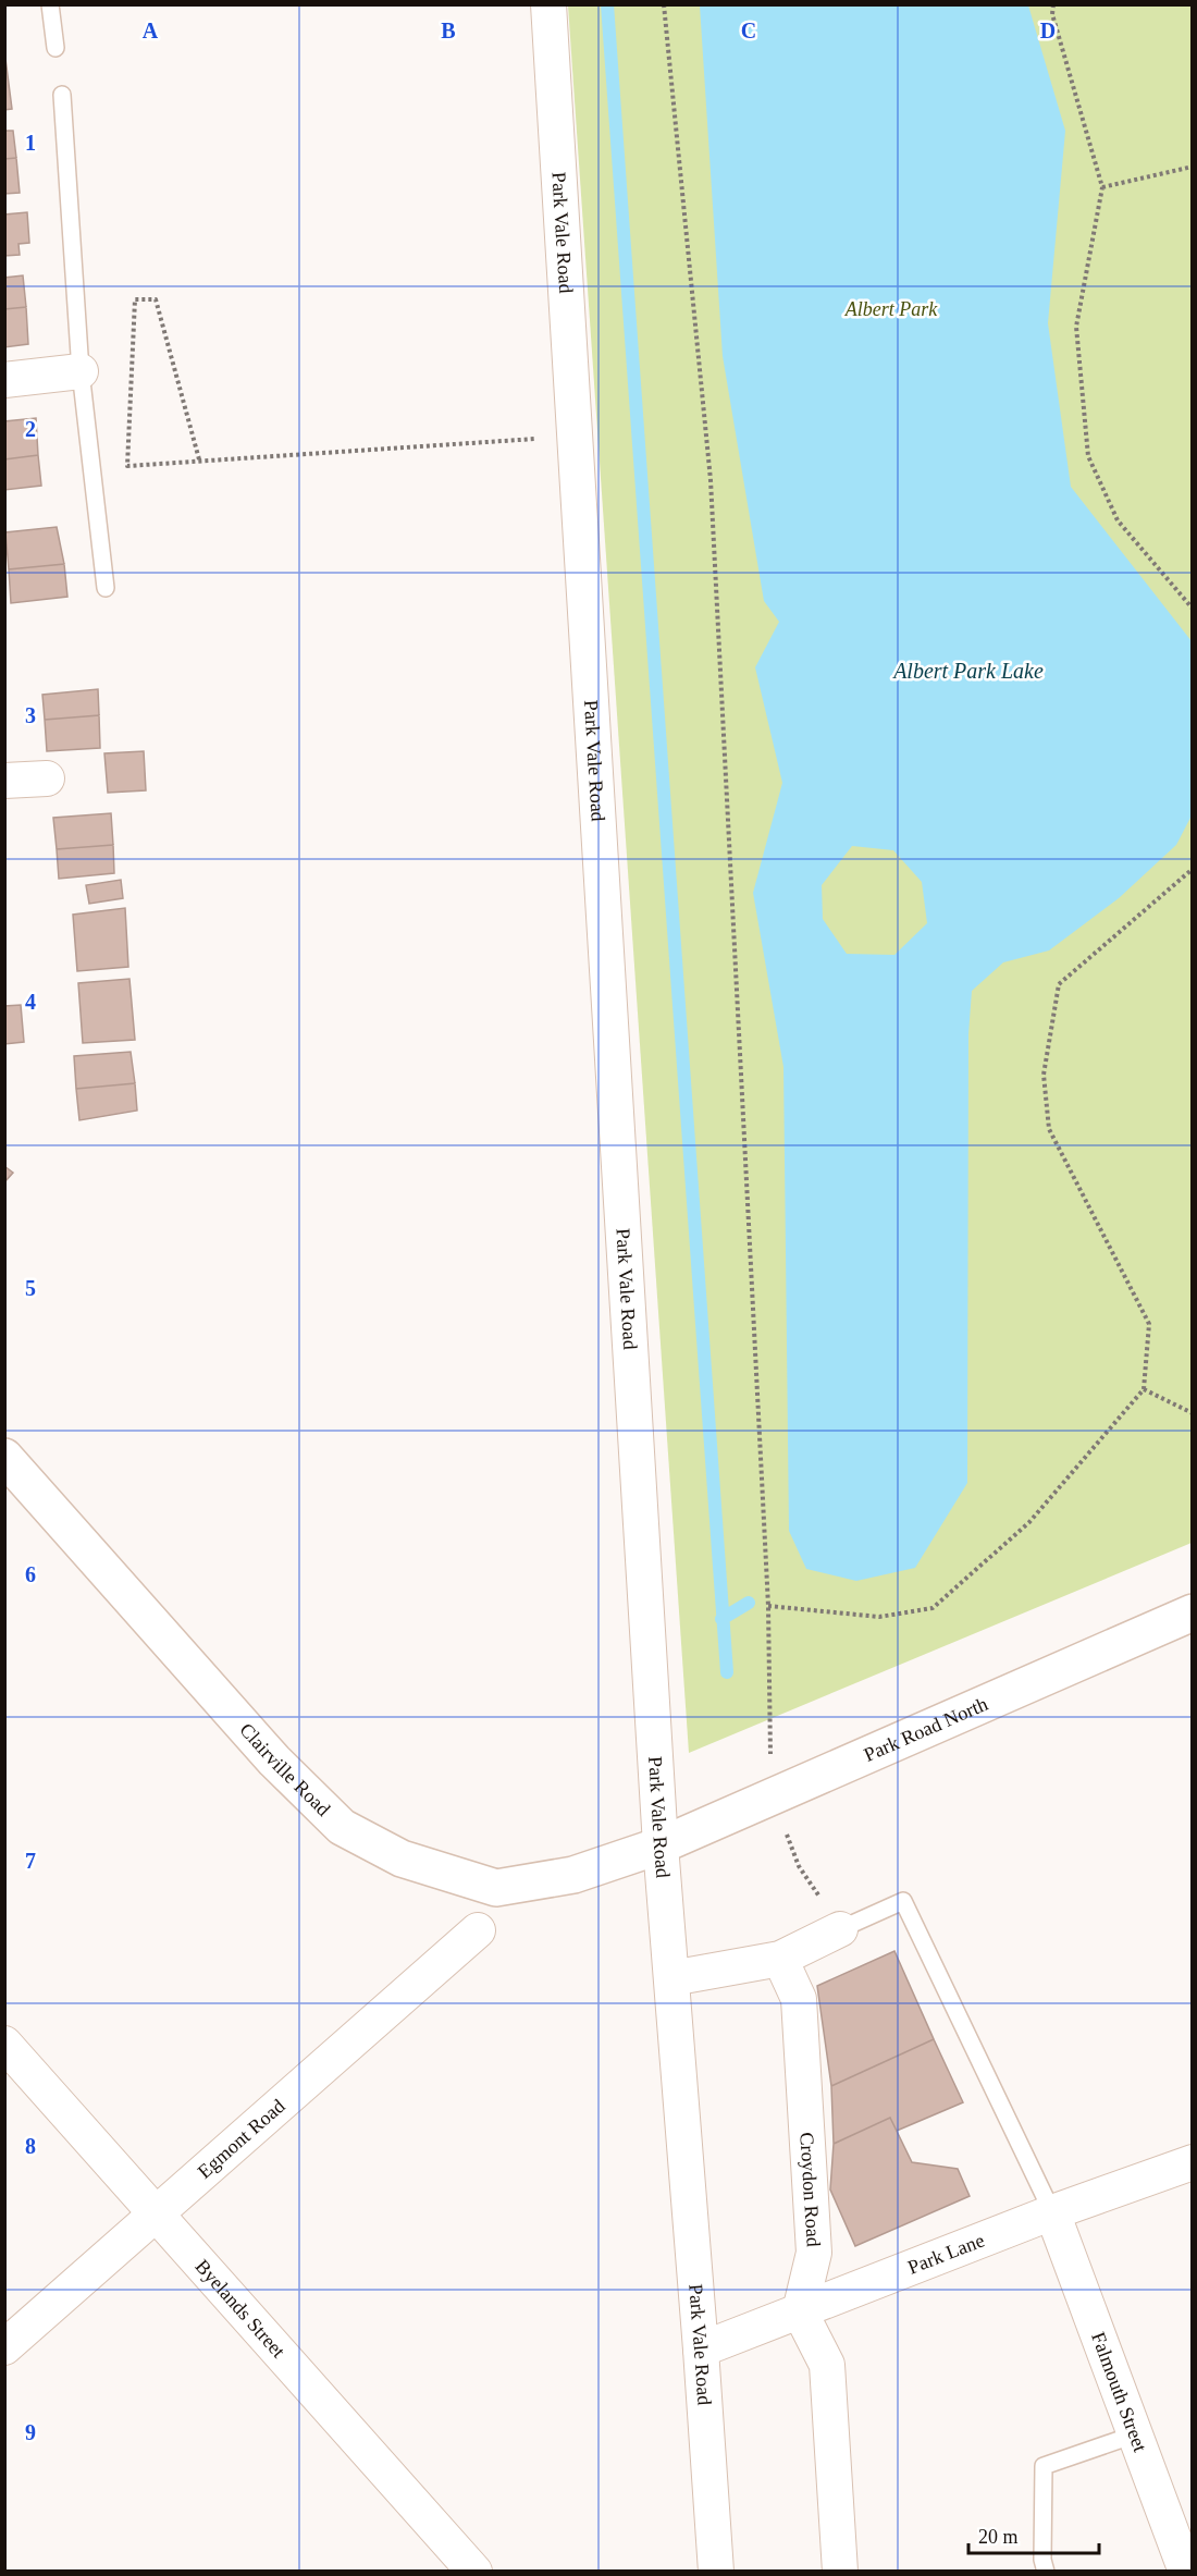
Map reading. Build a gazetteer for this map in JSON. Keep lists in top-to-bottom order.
{
  "streets": {
    "street": [
      "Park Vale Road",
      "Park Road North",
      "Clairville Road",
      "Egmont Road",
      "Croydon Road",
      "Park Lane",
      "Byelands Street",
      "Falmouth Street"
    ]
  },
  "crossings": [
    ["Park Vale Road", "Park Road North"],
    ["Park Vale Road", "Clairville Road"],
    ["Park Vale Road", "Park Lane"],
    ["Park Road North", "Clairville Road"],
    ["Egmont Road", "Byelands Street"],
    ["Croydon Road", "Park Lane"],
    ["Park Lane", "Falmouth Street"]
  ],
  "water": ["Albert Park Lake"],
  "parks": ["Albert Park"],
  "scale_bar": "20 m",
  "grid": {
    "columns": [
      "A",
      "B",
      "C",
      "D"
    ],
    "rows": [
      "1",
      "2",
      "3",
      "4",
      "5",
      "6",
      "7",
      "8",
      "9"
    ]
  }
}
